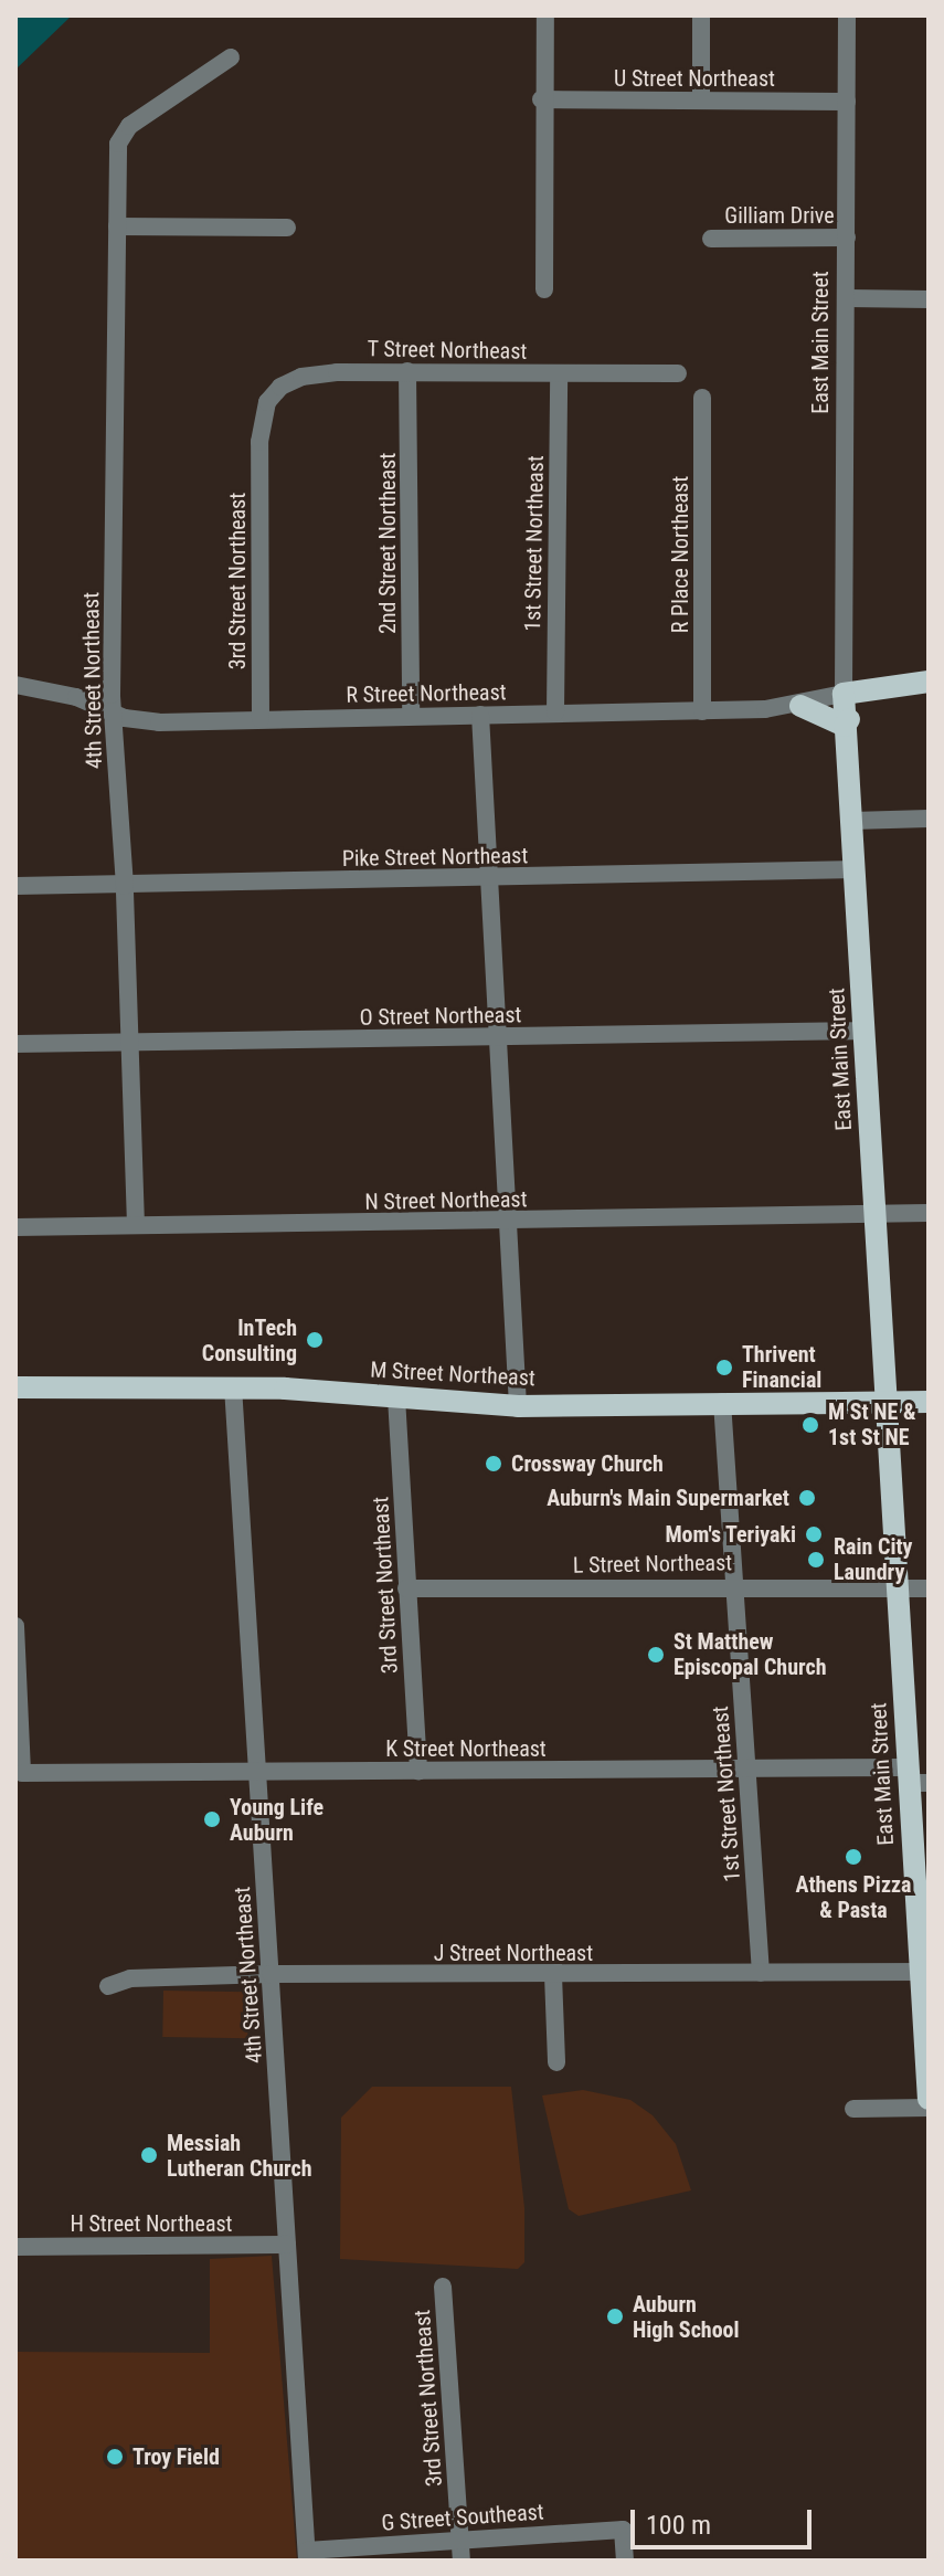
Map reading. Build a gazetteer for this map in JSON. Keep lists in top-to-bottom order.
{
  "streets": {
    "main road": ["East Main Street", "M Street Northeast"],
    "street": [
      "U Street Northeast",
      "Gilliam Drive",
      "T Street Northeast",
      "2nd Street Northeast",
      "1st Street Northeast",
      "R Place Northeast",
      "3rd Street Northeast",
      "4th Street Northeast",
      "R Street Northeast",
      "Pike Street Northeast",
      "O Street Northeast",
      "N Street Northeast",
      "L Street Northeast",
      "K Street Northeast",
      "J Street Northeast",
      "H Street Northeast",
      "G Street Southeast"
    ]
  },
  "crossings": [
    ["U Street Northeast", "East Main Street"],
    ["Gilliam Drive", "East Main Street"],
    ["East Main Street", "R Street Northeast"],
    ["East Main Street", "Pike Street Northeast"],
    ["East Main Street", "O Street Northeast"],
    ["East Main Street", "N Street Northeast"],
    ["East Main Street", "M Street Northeast"],
    ["East Main Street", "L Street Northeast"],
    ["East Main Street", "K Street Northeast"],
    ["East Main Street", "J Street Northeast"],
    ["T Street Northeast", "2nd Street Northeast"],
    ["T Street Northeast", "1st Street Northeast"],
    ["T Street Northeast", "3rd Street Northeast"],
    ["2nd Street Northeast", "R Street Northeast"],
    ["1st Street Northeast", "R Street Northeast"],
    ["1st Street Northeast", "M Street Northeast"],
    ["1st Street Northeast", "L Street Northeast"],
    ["1st Street Northeast", "K Street Northeast"],
    ["1st Street Northeast", "J Street Northeast"],
    ["R Place Northeast", "R Street Northeast"],
    ["3rd Street Northeast", "R Street Northeast"],
    ["3rd Street Northeast", "M Street Northeast"],
    ["3rd Street Northeast", "L Street Northeast"],
    ["3rd Street Northeast", "K Street Northeast"],
    ["3rd Street Northeast", "G Street Southeast"],
    ["4th Street Northeast", "R Street Northeast"],
    ["4th Street Northeast", "Pike Street Northeast"],
    ["4th Street Northeast", "O Street Northeast"],
    ["4th Street Northeast", "N Street Northeast"],
    ["4th Street Northeast", "M Street Northeast"],
    ["4th Street Northeast", "K Street Northeast"],
    ["4th Street Northeast", "J Street Northeast"],
    ["4th Street Northeast", "H Street Northeast"],
    ["4th Street Northeast", "G Street Southeast"]
  ],
  "places": [
    "InTech Consulting",
    "Thrivent Financial",
    "M St NE & 1st St NE",
    "Crossway Church",
    "Auburn's Main Supermarket",
    "Mom's Teriyaki",
    "Rain City Laundry",
    "St Matthew Episcopal Church",
    "Young Life Auburn",
    "Athens Pizza & Pasta",
    "Messiah Lutheran Church",
    "Auburn High School",
    "Troy Field"
  ],
  "scale_bar": "100 m"
}
